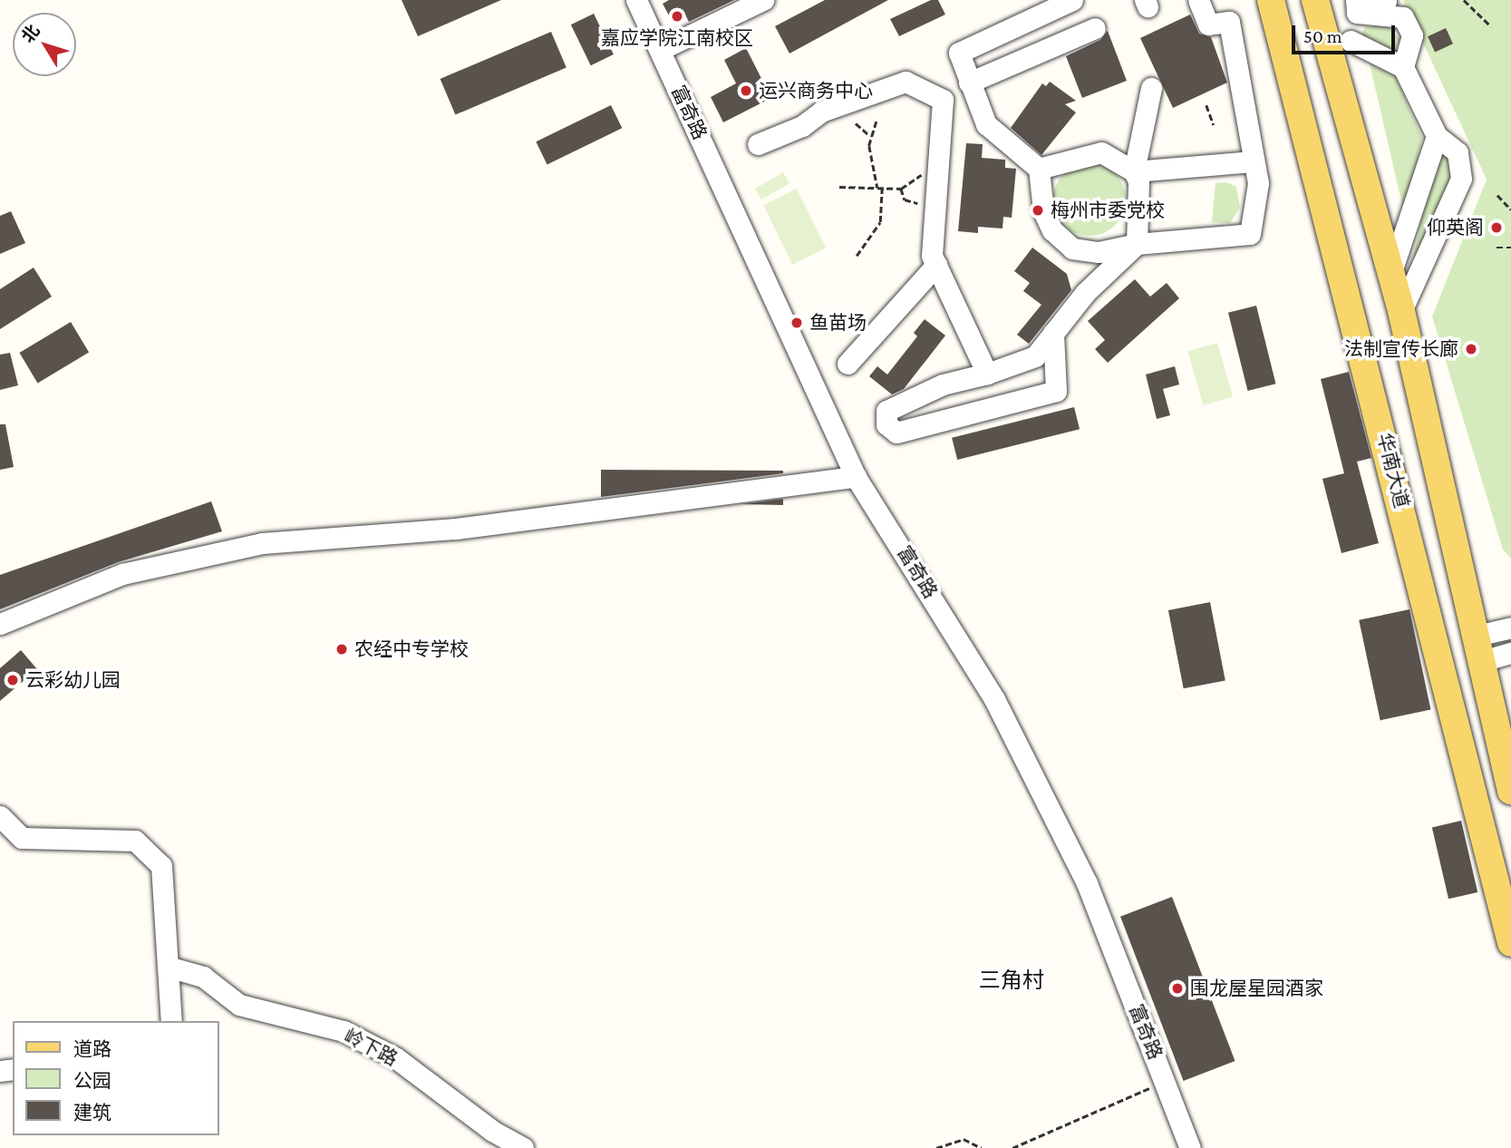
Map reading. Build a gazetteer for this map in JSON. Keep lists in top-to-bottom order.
{
  "streets": {
    "main road": ["华南大道"],
    "street": ["富奇路", "岭下路"]
  },
  "districts": ["三角村"],
  "places": [
    "嘉应学院江南校区",
    "运兴商务中心",
    "梅州市委党校",
    "仰英阁",
    "鱼苗场",
    "法制宣传长廊",
    "农经中专学校",
    "云彩幼儿园",
    "围龙屋星园酒家"
  ],
  "legend": ["道路", "公园", "建筑"],
  "scale_bar": "50 m",
  "north": "top left"
}
